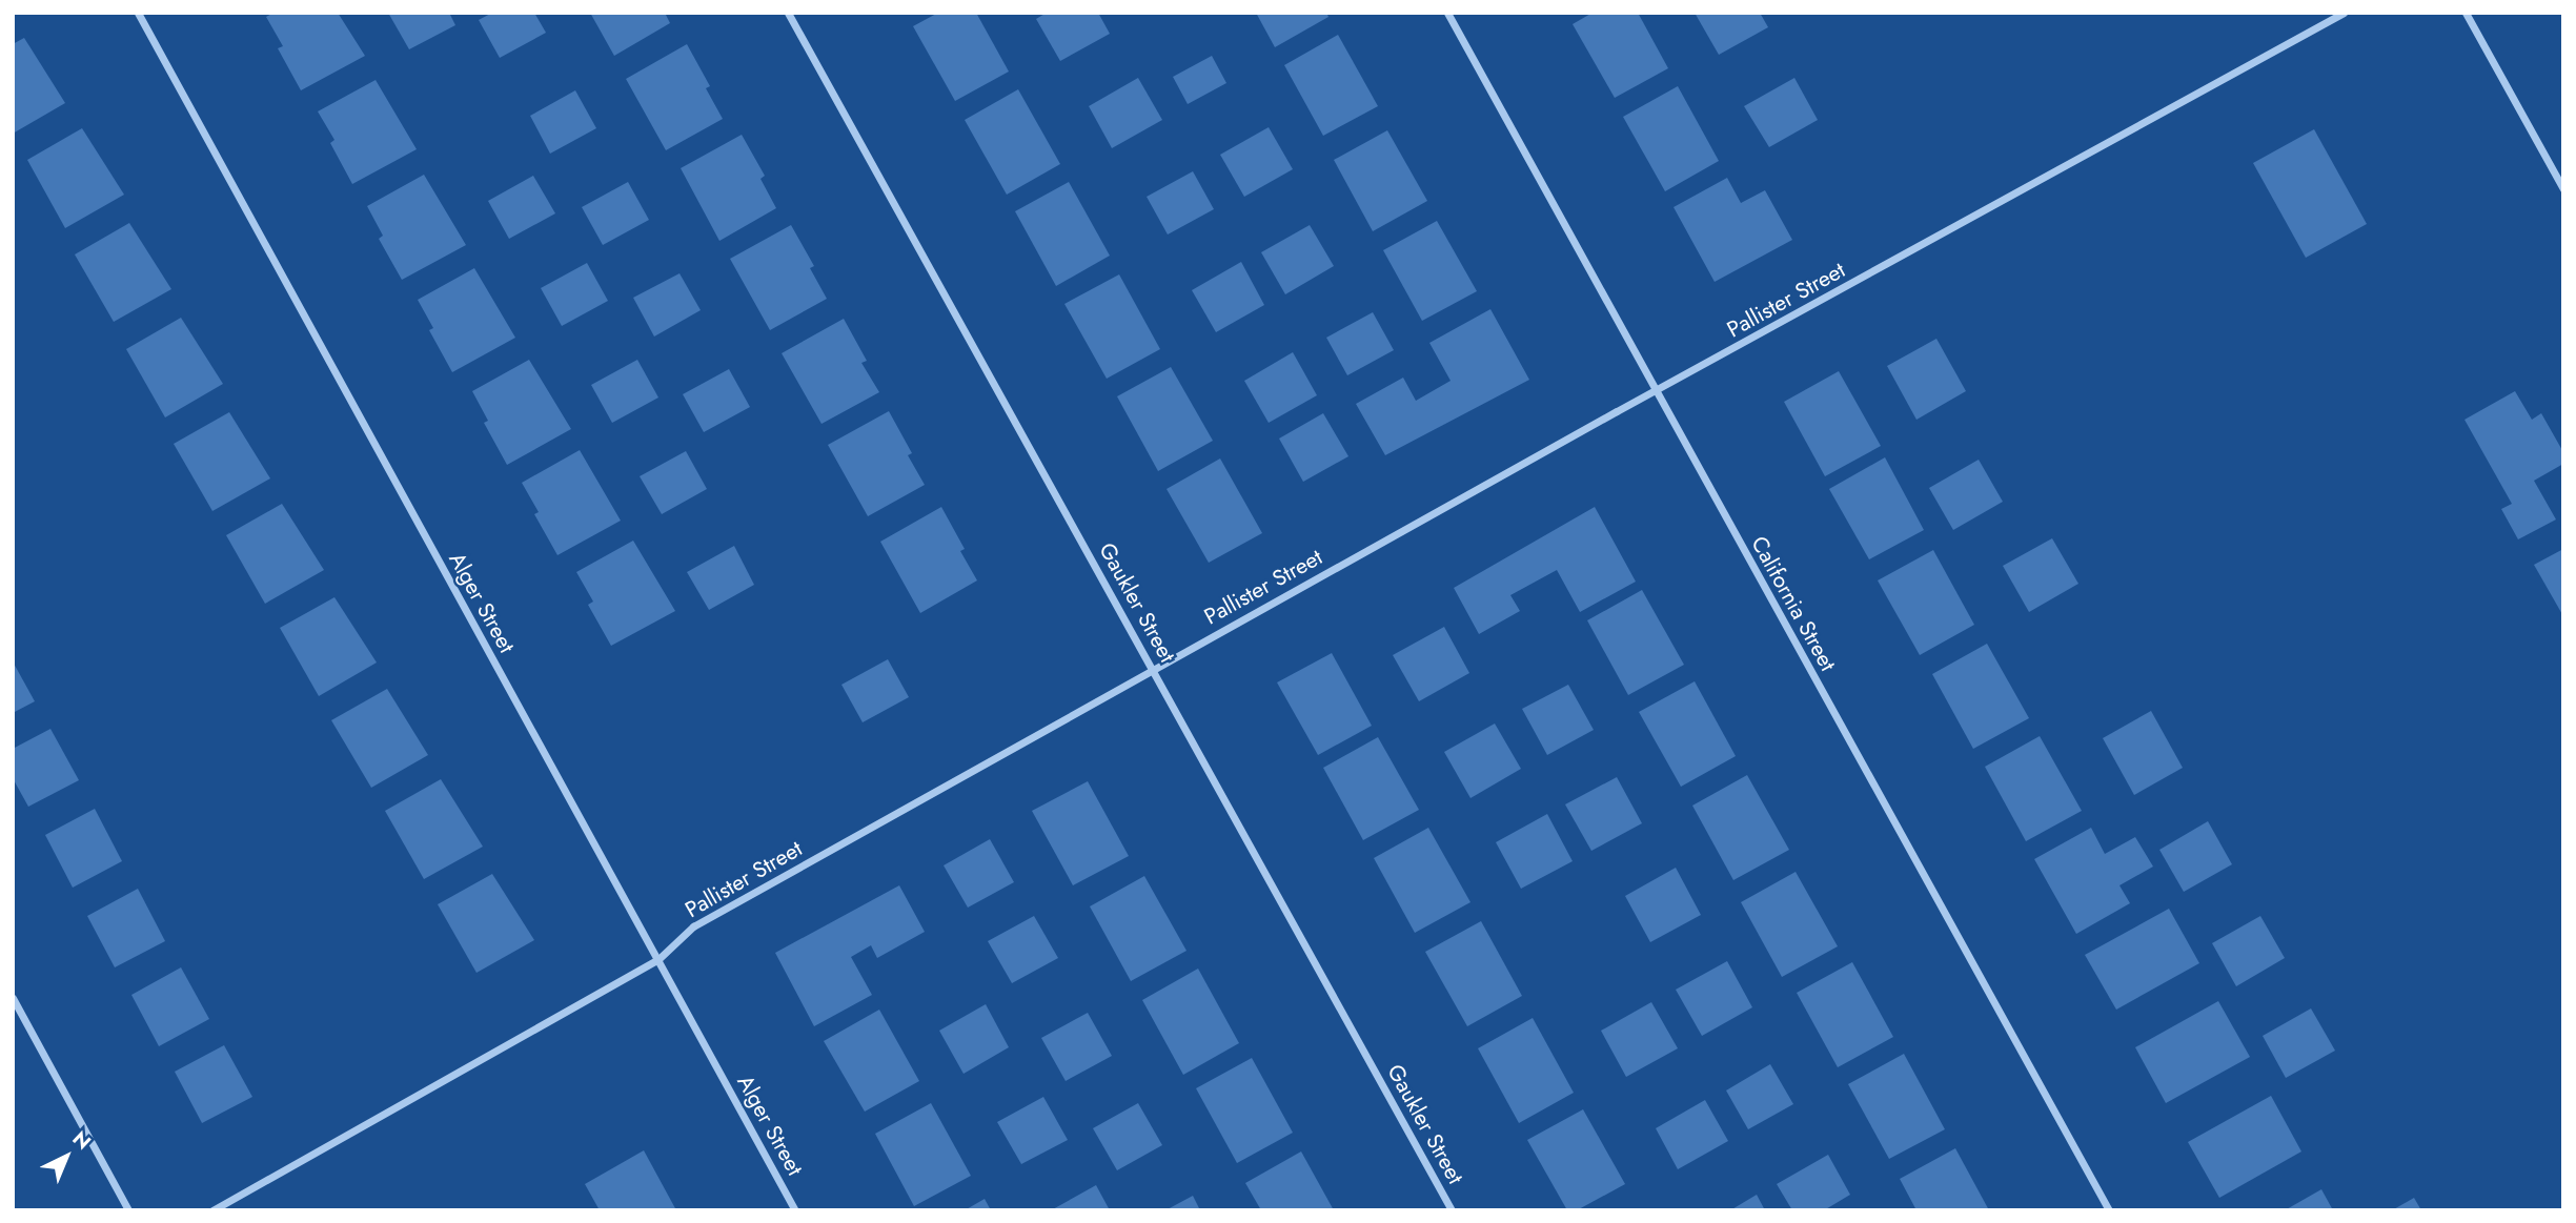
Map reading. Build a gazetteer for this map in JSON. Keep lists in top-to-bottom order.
{
  "streets": {
    "street": [
      "Pallister Street",
      "Alger Street",
      "Gaukler Street",
      "California Street"
    ]
  },
  "crossings": [
    ["Pallister Street", "Alger Street"],
    ["Pallister Street", "Gaukler Street"],
    ["Pallister Street", "California Street"]
  ],
  "north": "top right"
}
